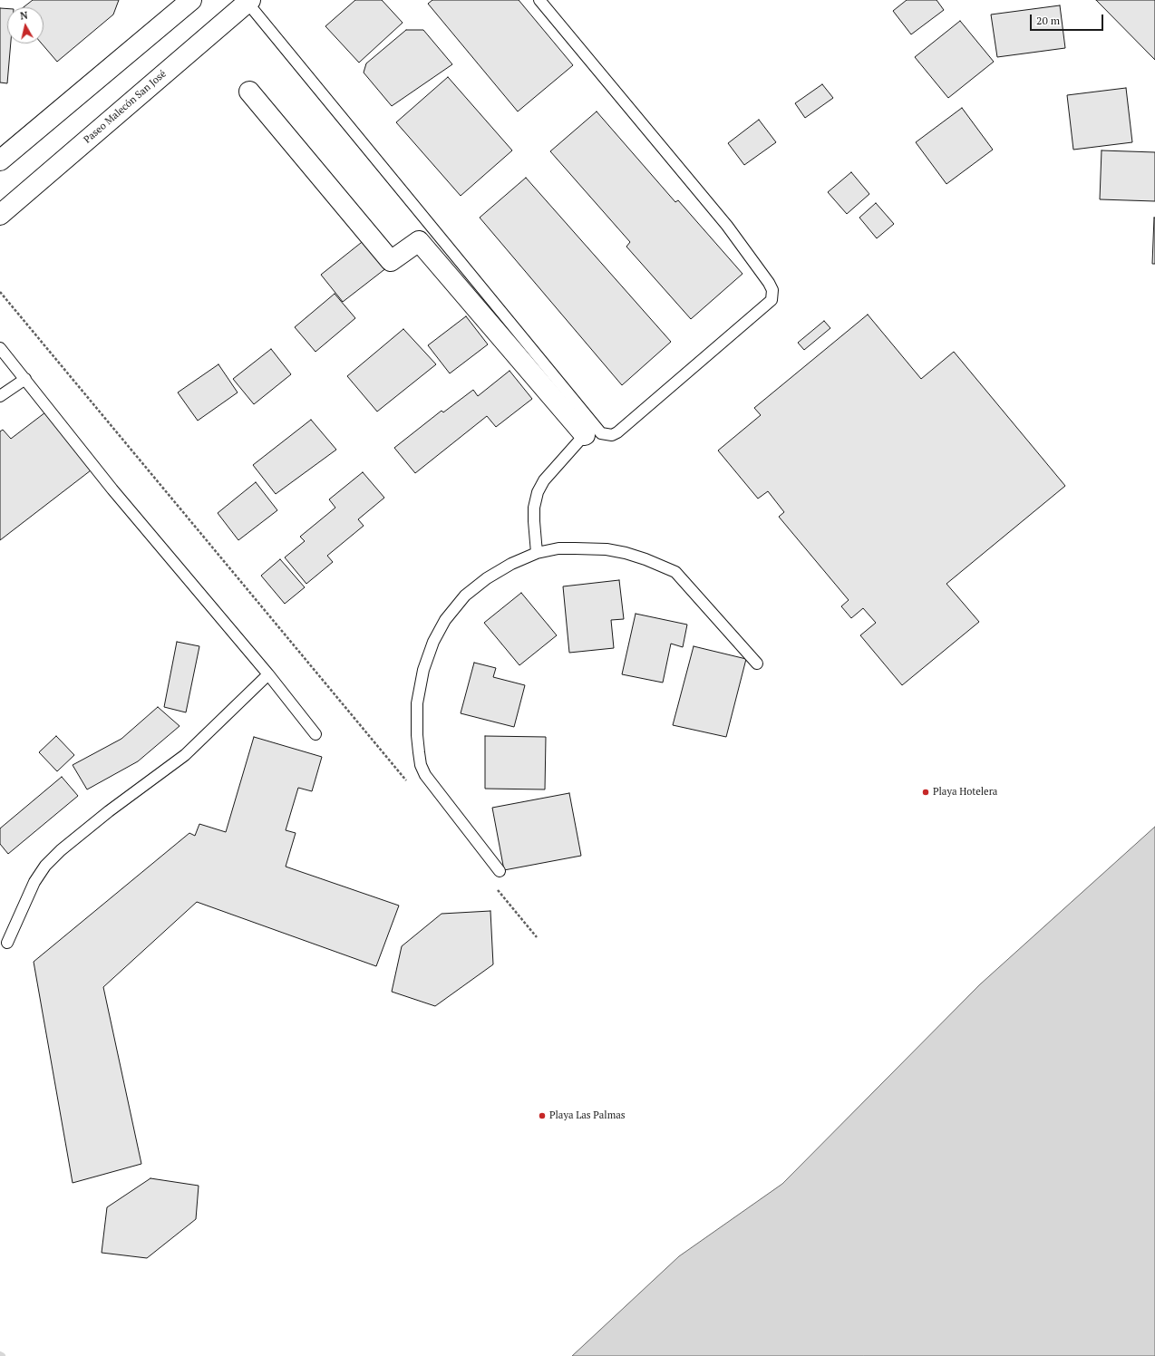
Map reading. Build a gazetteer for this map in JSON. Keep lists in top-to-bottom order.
{
  "streets": {
    "street": ["Paseo Malecón San José"]
  },
  "places": ["Playa Hotelera", "Playa Las Palmas"],
  "scale_bar": "20 m",
  "north": "top"
}
